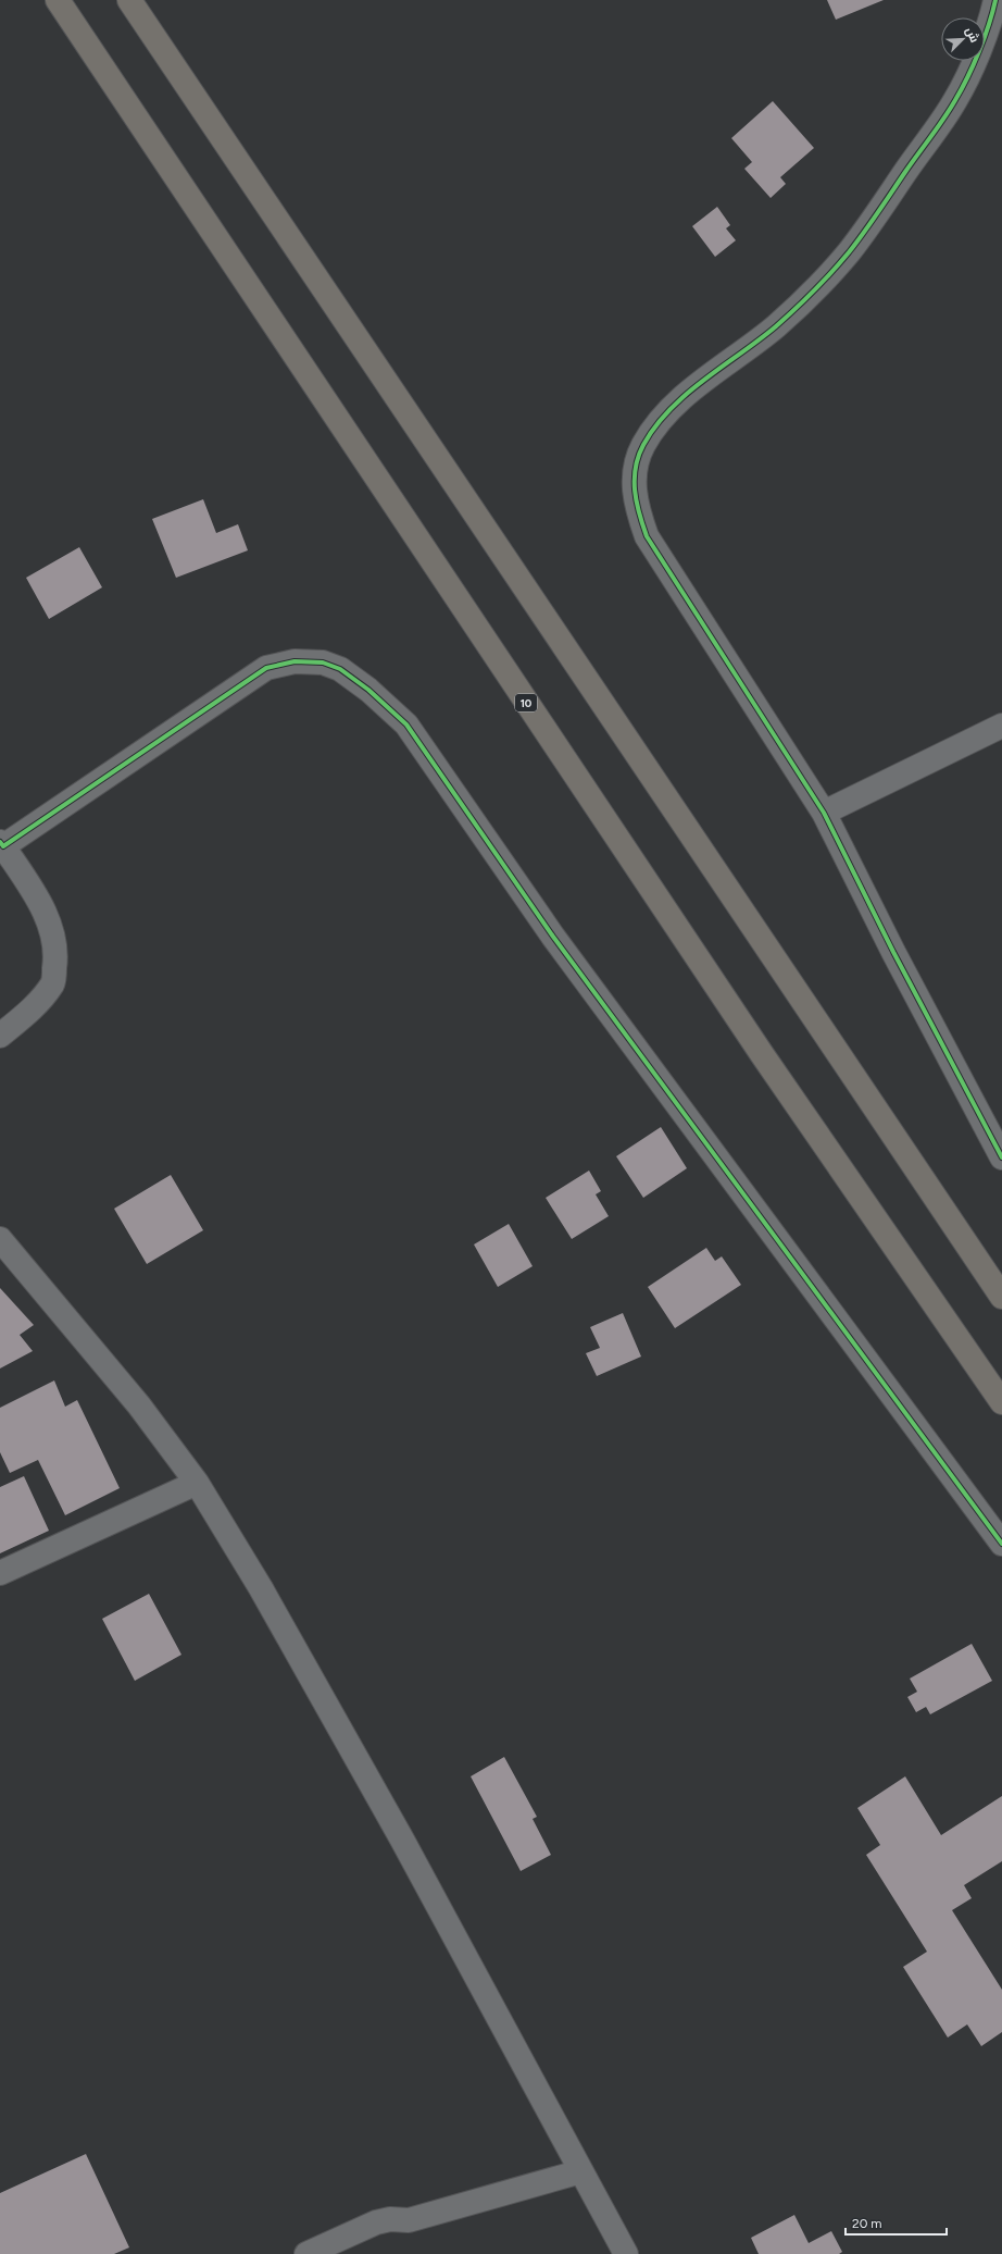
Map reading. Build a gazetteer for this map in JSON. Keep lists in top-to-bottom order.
{
  "streets": {
    "highway": ["10"]
  },
  "scale_bar": "20 m",
  "north": "top right"
}
